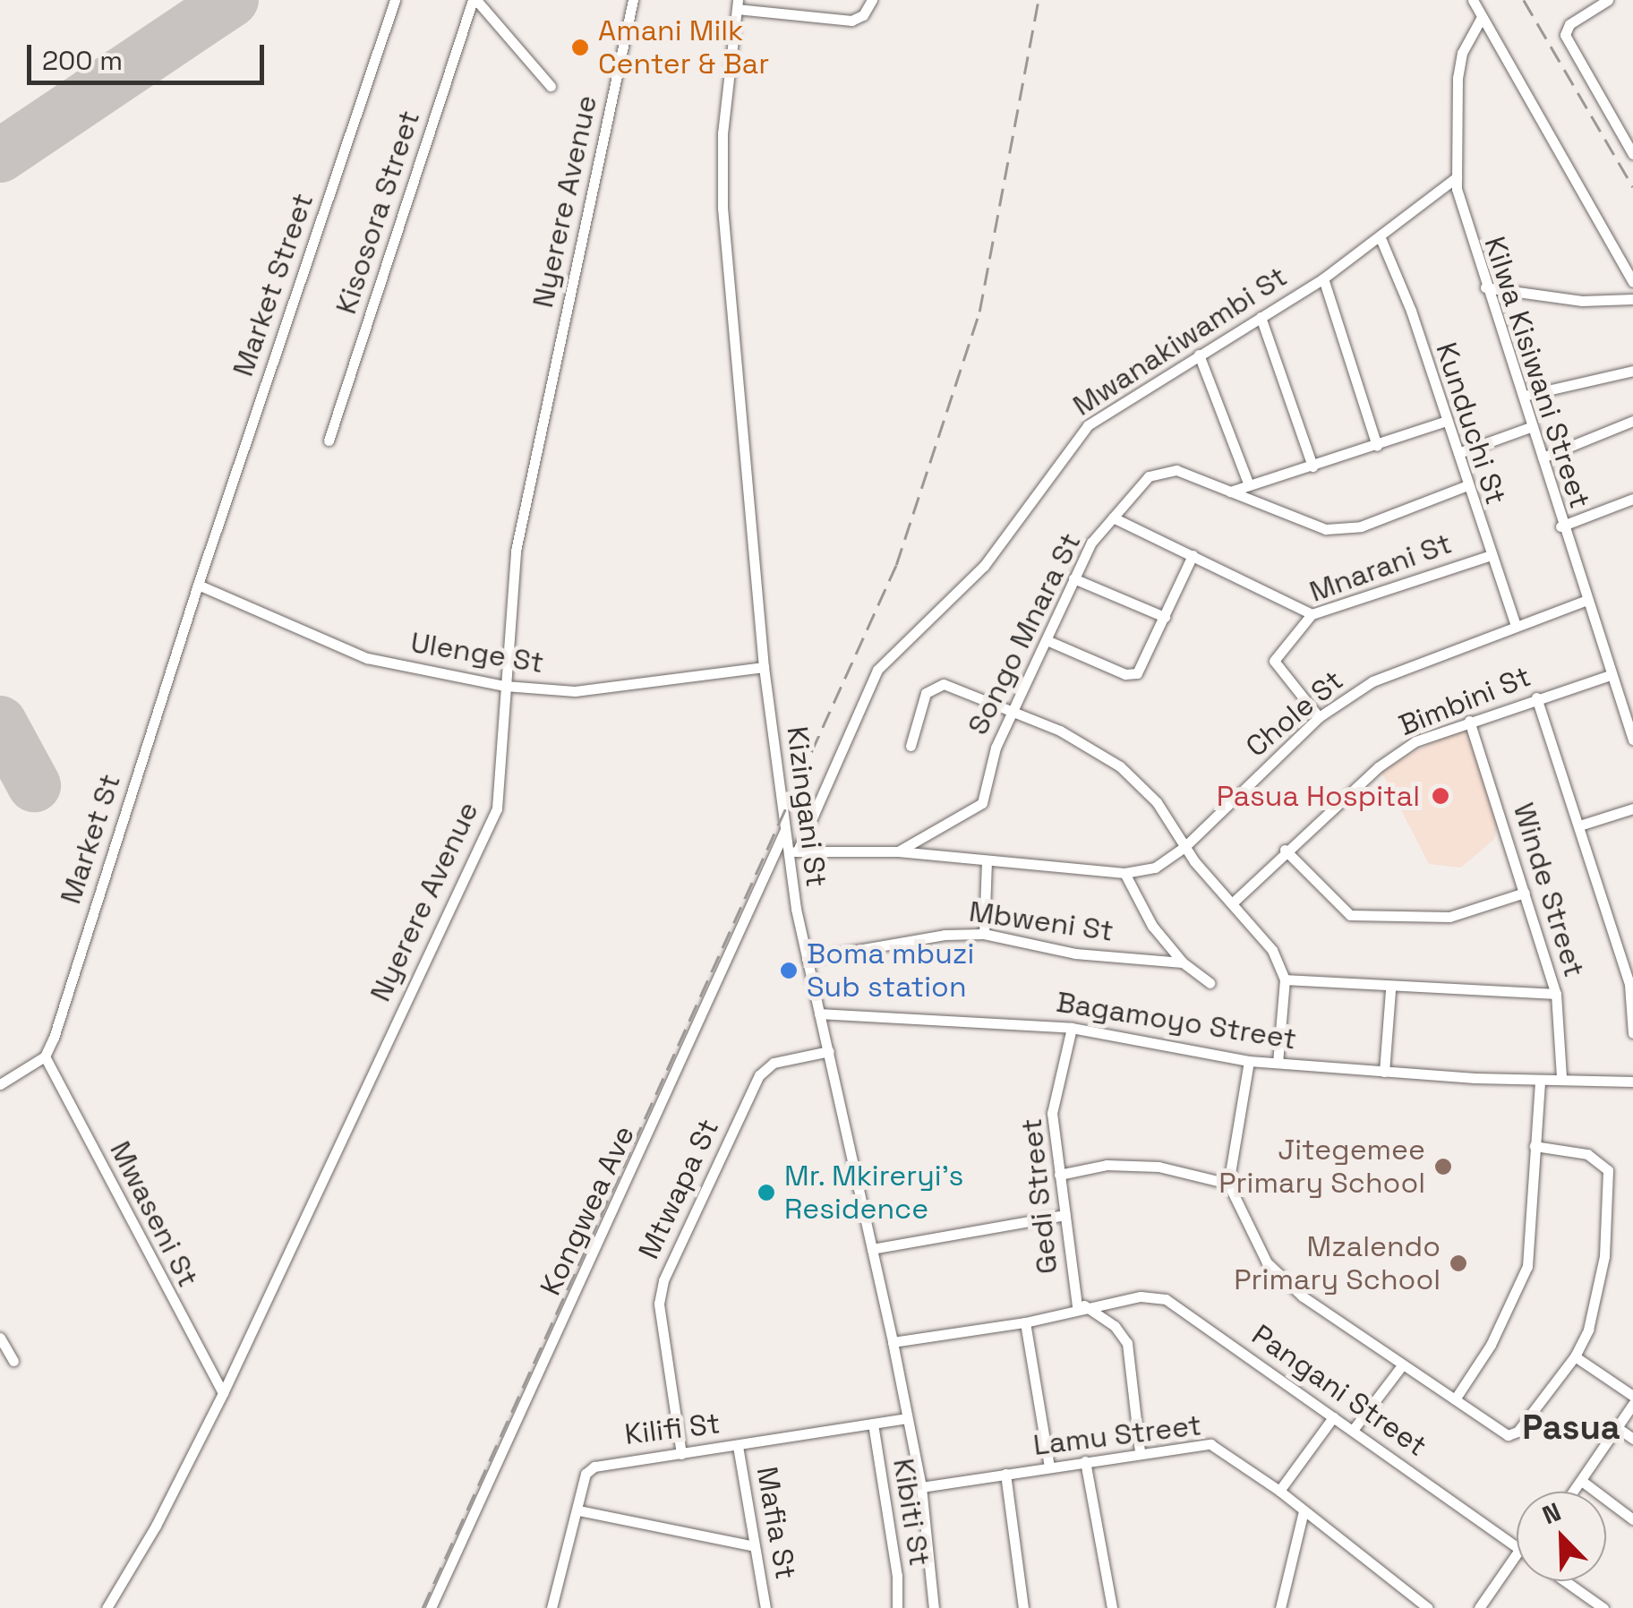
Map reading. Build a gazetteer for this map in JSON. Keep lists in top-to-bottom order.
{
  "streets": {
    "street": [
      "Nyerere Avenue",
      "Kisosora Street",
      "Market Street",
      "Mwanakiwambi St",
      "Kilwa Kisiwani Street",
      "Kunduchi St",
      "Mnarani St",
      "Songo Mnara St",
      "Ulenge St",
      "Bimbini St",
      "Chole St",
      "Kizingani St",
      "Market St",
      "Winde Street",
      "Mbweni St",
      "Bagamoyo Street",
      "Mtwapa St",
      "Gedi Street",
      "Kongwea Ave",
      "Mwaseni St",
      "Pangani Street",
      "Kilifi St",
      "Lamu Street",
      "Kibiti St",
      "Mafia St"
    ]
  },
  "crossings": [
    ["Nyerere Avenue", "Ulenge St"],
    ["Nyerere Avenue", "Mwaseni St"],
    ["Market Street", "Ulenge St"],
    ["Market Street", "Market St"],
    ["Mwanakiwambi St", "Kilwa Kisiwani Street"],
    ["Mwanakiwambi St", "Kunduchi St"],
    ["Mwanakiwambi St", "Chole St"],
    ["Mwanakiwambi St", "Kizingani St"],
    ["Kilwa Kisiwani Street", "Bimbini St"],
    ["Kilwa Kisiwani Street", "Chole St"],
    ["Kunduchi St", "Mnarani St"],
    ["Kunduchi St", "Songo Mnara St"],
    ["Kunduchi St", "Chole St"],
    ["Mnarani St", "Chole St"],
    ["Songo Mnara St", "Chole St"],
    ["Ulenge St", "Kizingani St"],
    ["Ulenge St", "Market St"],
    ["Bimbini St", "Winde Street"],
    ["Chole St", "Kizingani St"],
    ["Kizingani St", "Mbweni St"],
    ["Kizingani St", "Bagamoyo Street"],
    ["Kizingani St", "Mtwapa St"],
    ["Kizingani St", "Kongwea Ave"],
    ["Kizingani St", "Pangani Street"],
    ["Kizingani St", "Kilifi St"],
    ["Kizingani St", "Lamu Street"],
    ["Market St", "Mwaseni St"],
    ["Winde Street", "Bagamoyo Street"],
    ["Bagamoyo Street", "Gedi Street"],
    ["Mtwapa St", "Kilifi St"],
    ["Gedi Street", "Pangani Street"],
    ["Kilifi St", "Kibiti St"],
    ["Kilifi St", "Mafia St"]
  ],
  "districts": ["Pasua"],
  "places": [
    "Amani Milk Center & Bar",
    "Pasua Hospital",
    "Boma mbuzi Sub station",
    "Jitegemee Primary School",
    "Mr. Mkireryi's Residence",
    "Mzalendo Primary School"
  ],
  "scale_bar": "200 m",
  "north": "top left"
}
